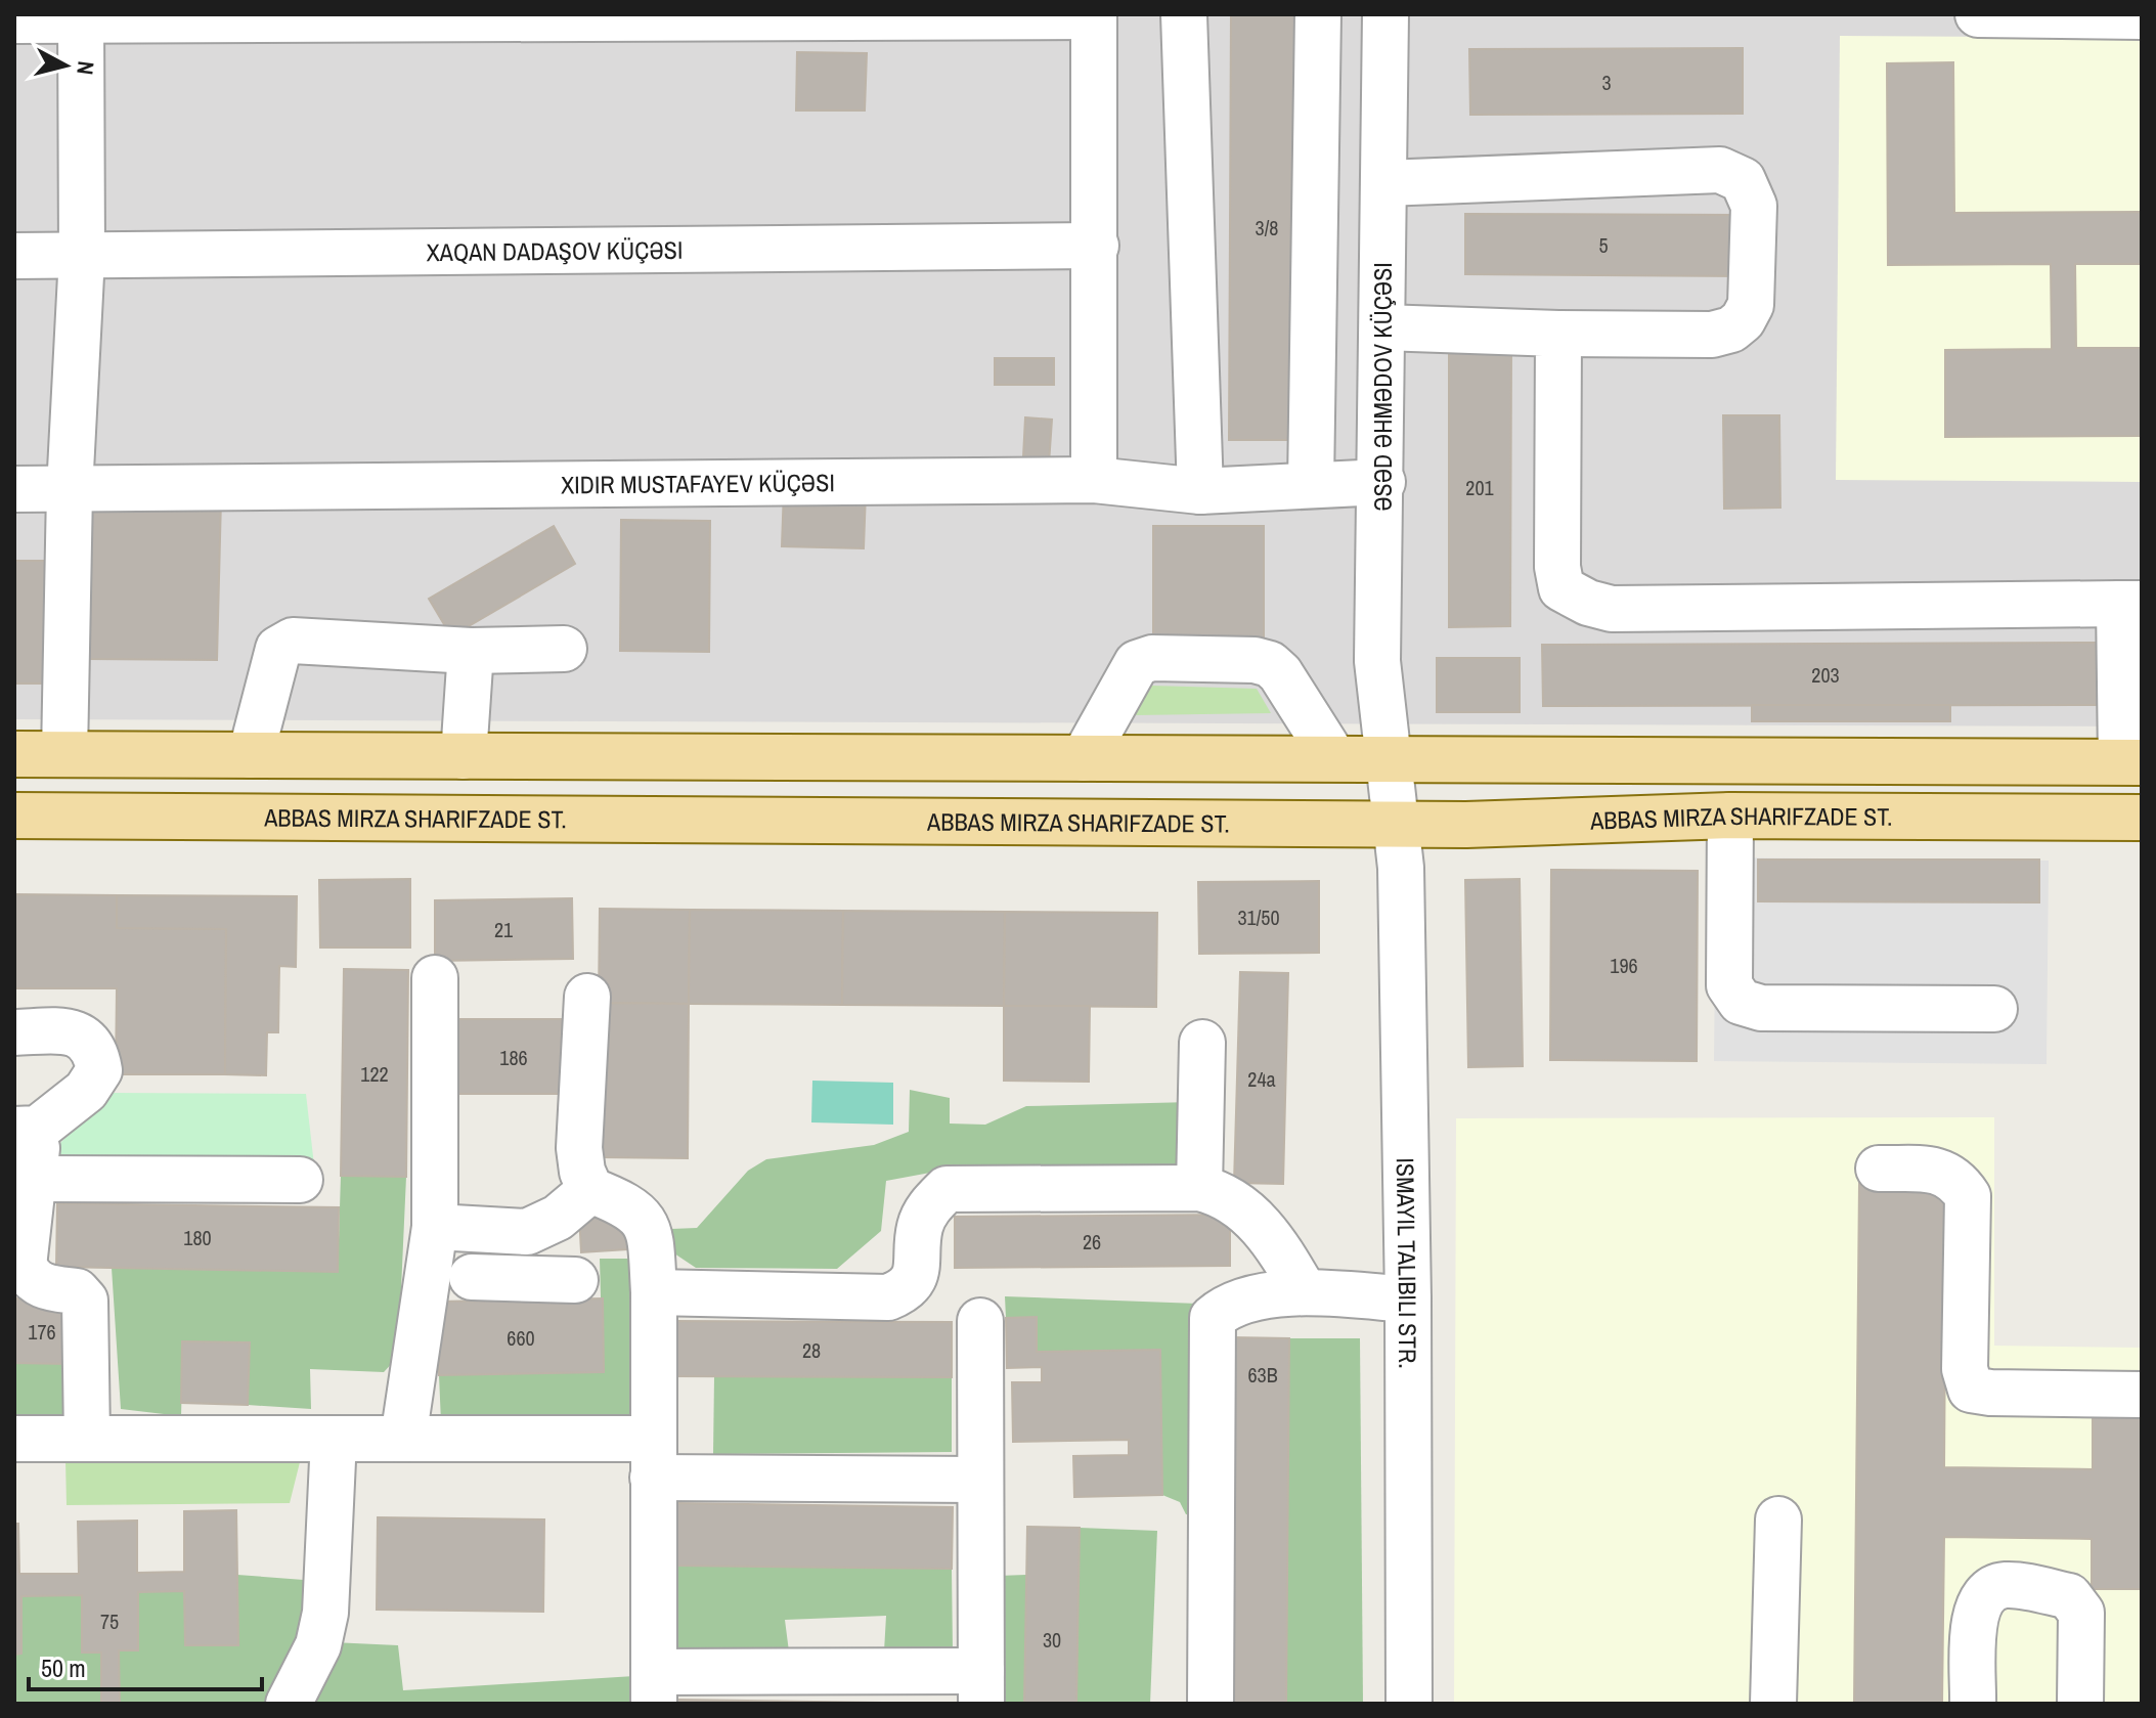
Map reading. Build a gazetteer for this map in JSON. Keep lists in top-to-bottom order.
{
  "streets": {
    "main road": ["ABBAS MIRZA SHARIFZADE ST."],
    "street": ["XAQAN DADAŞOV KÜÇƏSI", "ƏSƏD ƏHMƏDOV KÜÇƏSI", "ISMAYIL TALIBILI STR."]
  },
  "crossings": [
    ["ƏSƏD ƏHMƏDOV KÜÇƏSI", "ABBAS MIRZA SHARIFZADE ST."],
    ["ƏSƏD ƏHMƏDOV KÜÇƏSI", "ISMAYIL TALIBILI STR."],
    ["ABBAS MIRZA SHARIFZADE ST.", "ISMAYIL TALIBILI STR."]
  ],
  "house_numbers": [
    "3",
    "3/8",
    "5",
    "201",
    "203",
    "31/50",
    "21",
    "196",
    "186",
    "122",
    "24a",
    "180",
    "26",
    "176",
    "660",
    "28",
    "63B",
    "75",
    "30"
  ],
  "scale_bar": "50 m",
  "north": "right"
}
